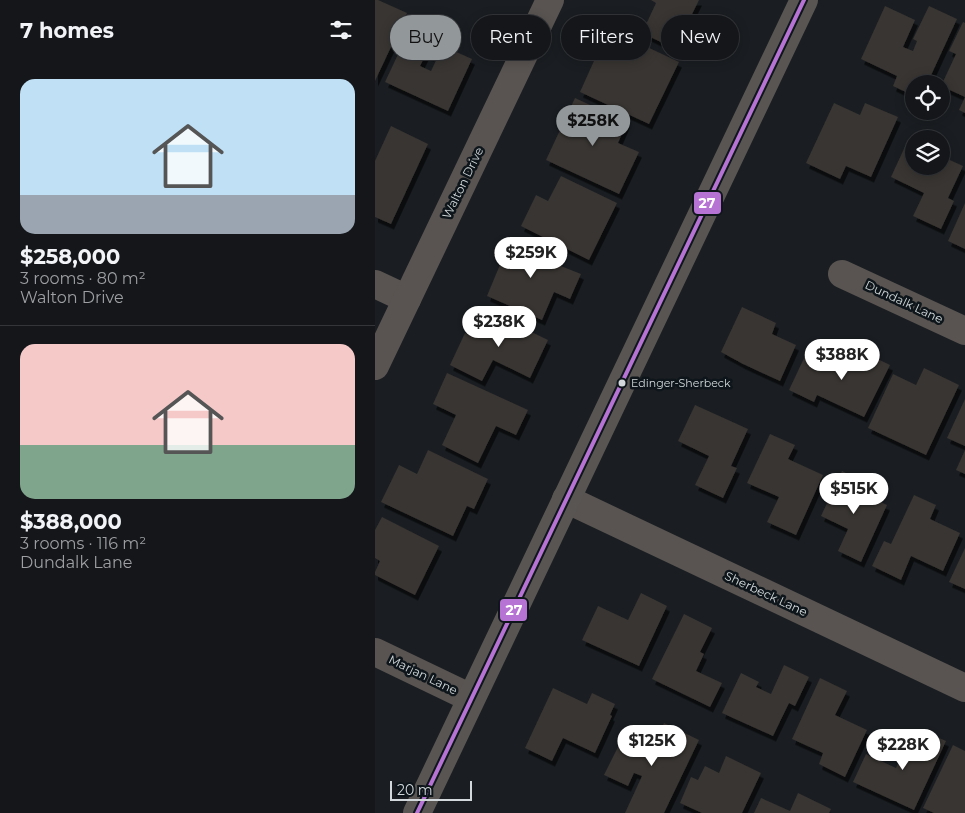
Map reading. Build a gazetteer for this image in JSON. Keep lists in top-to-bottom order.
{
  "streets": {
    "street": [
      "Walton Drive",
      "Dundalk Lane",
      "Sherbeck Lane",
      "Marjan Lane"
    ]
  },
  "places": ["Edinger-Sherbeck"],
  "lines": ["transit line 27"],
  "scale_bar": "20 m",
  "page": {
    "heading": "7 homes",
    "chip": [
      "Buy",
      "Rent",
      "Filters",
      "New"
    ],
    "list": [
      {
        "name": "$258,000",
        "note": "3 rooms · 80 m² · Walton Drive"
      },
      {
        "name": "$388,000",
        "note": "3 rooms · 116 m² · Dundalk Lane"
      }
    ],
    "price": [
      "$258K",
      "$259K",
      "$238K",
      "$388K",
      "$515K",
      "$125K",
      "$228K"
    ],
    "scale": "20 m"
  }
}
